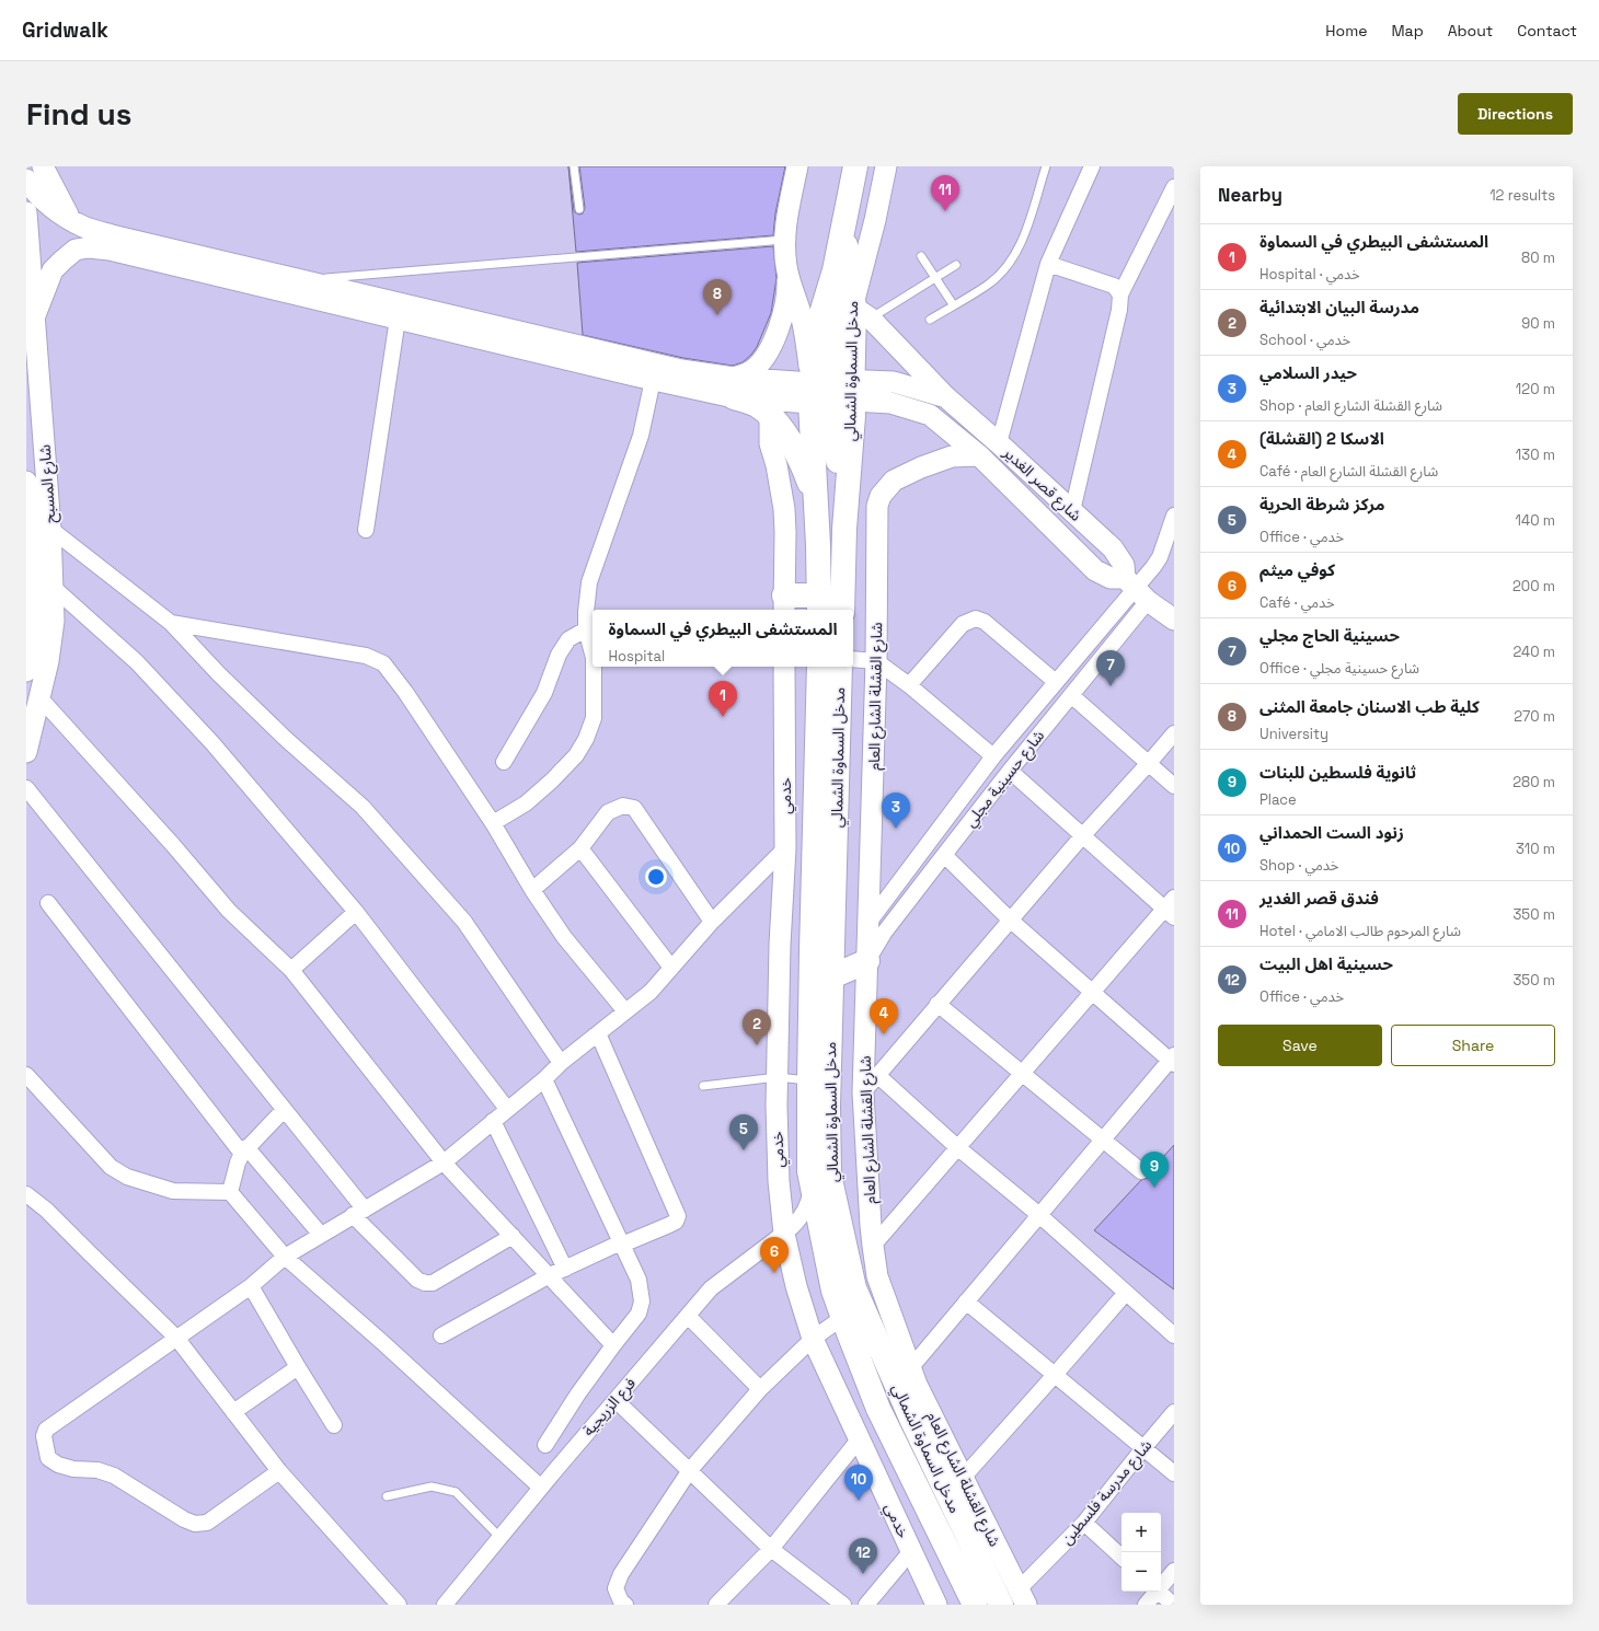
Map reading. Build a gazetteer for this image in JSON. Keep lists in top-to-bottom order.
{
  "streets": {
    "highway": ["مدخل السماوة الشمالي"],
    "main road": [
      "شارع المسبح",
      "شارع قصر الغدير",
      "شارع القشلة الشارع العام",
      "خدمي"
    ],
    "street": ["شارع حسينية مجلي", "فرع الزريجية", "شارع مدرسة فلسطين"]
  },
  "crossings": [
    ["مدخل السماوة الشمالي", "شارع قصر الغدير"],
    ["مدخل السماوة الشمالي", "شارع القشلة الشارع العام"],
    ["مدخل السماوة الشمالي", "فرع الزريجية"],
    ["مدخل السماوة الشمالي", "شارع مدرسة فلسطين"],
    ["شارع قصر الغدير", "شارع حسينية مجلي"],
    ["شارع القشلة الشارع العام", "شارع حسينية مجلي"],
    ["شارع القشلة الشارع العام", "شارع مدرسة فلسطين"],
    ["خدمي", "فرع الزريجية"]
  ],
  "page": {
    "header": "Gridwalk",
    "nav": [
      "Home",
      "Map",
      "About",
      "Contact"
    ],
    "buttons": [
      "Directions",
      ["Save", "Share"]
    ],
    "title": "Find us",
    "heading": ["Nearby", "12 results"],
    "pins": [
      "11",
      "8",
      "7",
      "1",
      "3",
      "4",
      "2",
      "5",
      "9",
      "6",
      "10",
      "12"
    ],
    "list": [
      {
        "mark": "1",
        "name": "المستشفى البيطري في السماوة",
        "note": "Hospital · خدمي",
        "value": "80 m"
      },
      {
        "mark": "2",
        "name": "مدرسة البيان الابتدائية",
        "note": "School · خدمي",
        "value": "90 m"
      },
      {
        "mark": "3",
        "name": "حيدر السلامي",
        "note": "Shop · شارع القشلة الشارع العام",
        "value": "120 m"
      },
      {
        "mark": "4",
        "name": "الاسكا 2 (القشلة)",
        "note": "Café · شارع القشلة الشارع العام",
        "value": "130 m"
      },
      {
        "mark": "5",
        "name": "مركز شرطة الحرية",
        "note": "Office · خدمي",
        "value": "140 m"
      },
      {
        "mark": "6",
        "name": "كوفي ميثم",
        "note": "Café · خدمي",
        "value": "200 m"
      },
      {
        "mark": "7",
        "name": "حسينية الحاج مجلي",
        "note": "Office · شارع حسينية مجلي",
        "value": "240 m"
      },
      {
        "mark": "8",
        "name": "كلية طب الاسنان جامعة المثنى",
        "note": "University",
        "value": "270 m"
      },
      {
        "mark": "9",
        "name": "ثانوية فلسطين للبنات",
        "note": "Place",
        "value": "280 m"
      },
      {
        "mark": "10",
        "name": "زنود الست الحمداني",
        "note": "Shop · خدمي",
        "value": "310 m"
      },
      {
        "mark": "11",
        "name": "فندق قصر الغدير",
        "note": "Hotel · شارع المرحوم طالب الامامي",
        "value": "350 m"
      },
      {
        "mark": "12",
        "name": "حسينية اهل البيت",
        "note": "Office · خدمي",
        "value": "350 m"
      }
    ],
    "popup": ["المستشفى البيطري في السماوة", "Hospital"],
    "map_buttons": ["+", "−"]
  }
}
